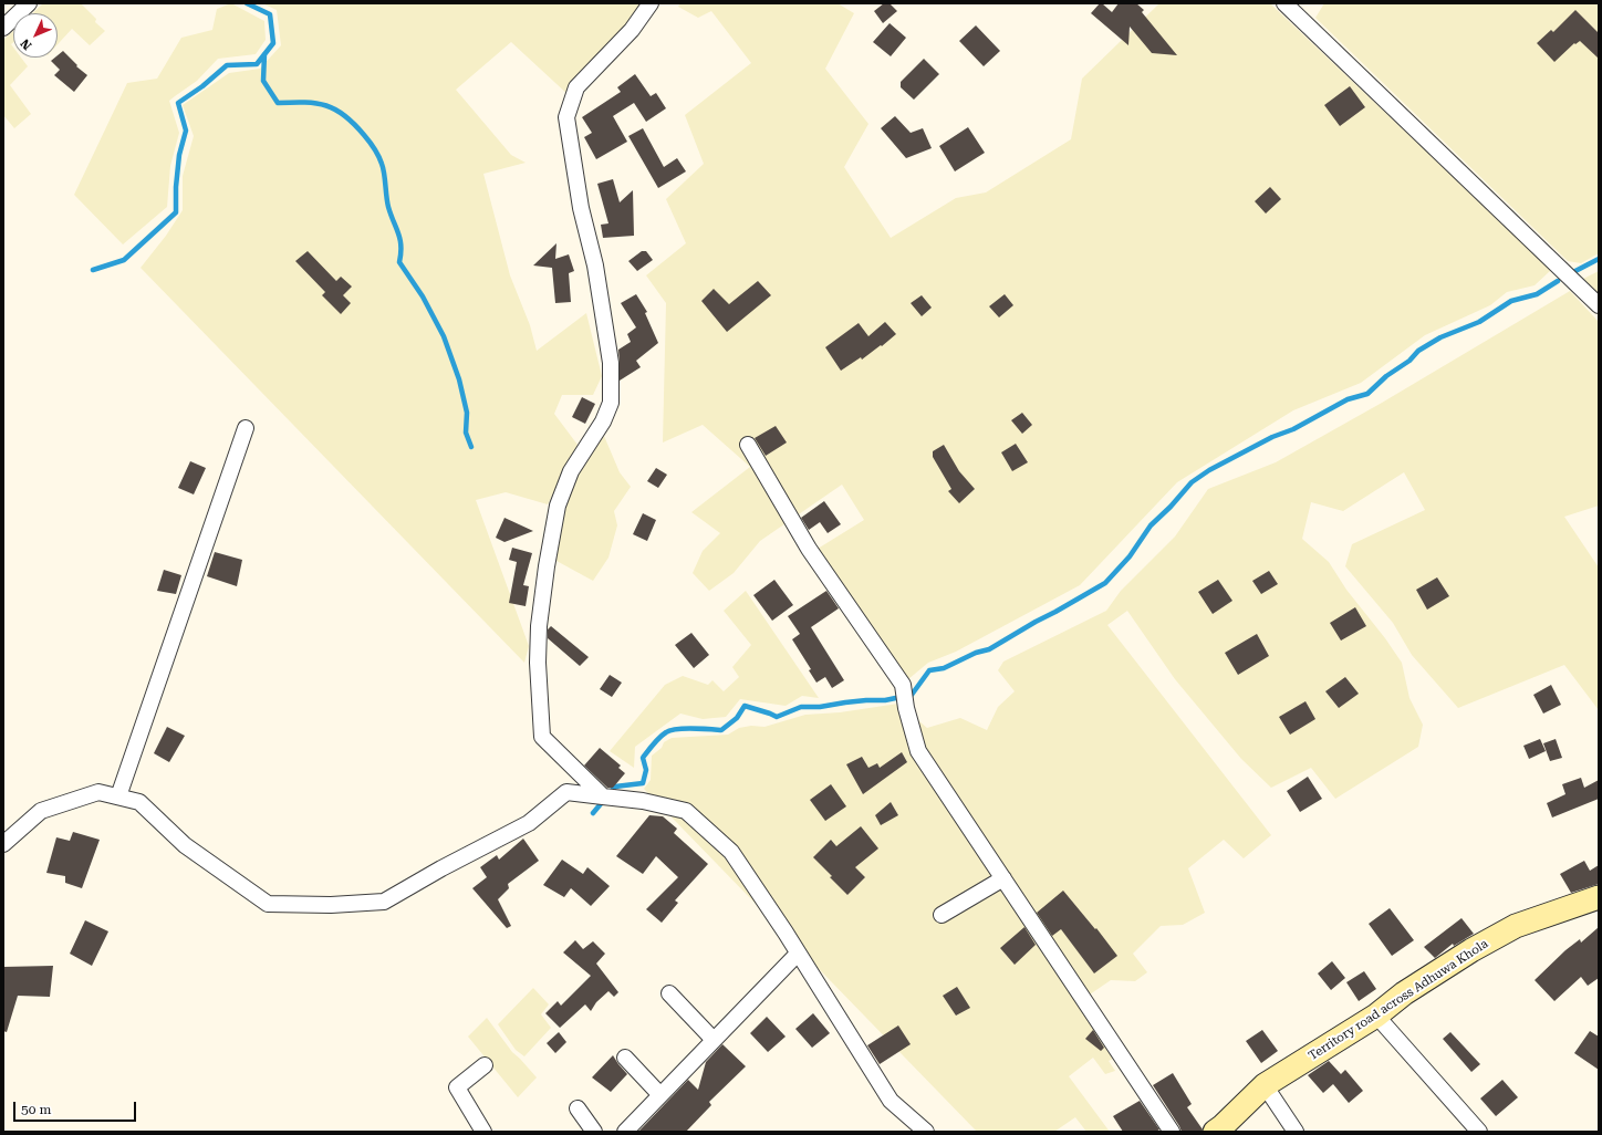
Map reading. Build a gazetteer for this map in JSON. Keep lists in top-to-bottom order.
{
  "streets": {
    "street": ["Territory road across Adhuwa Khola"]
  },
  "scale_bar": "50 m",
  "north": "bottom left"
}
